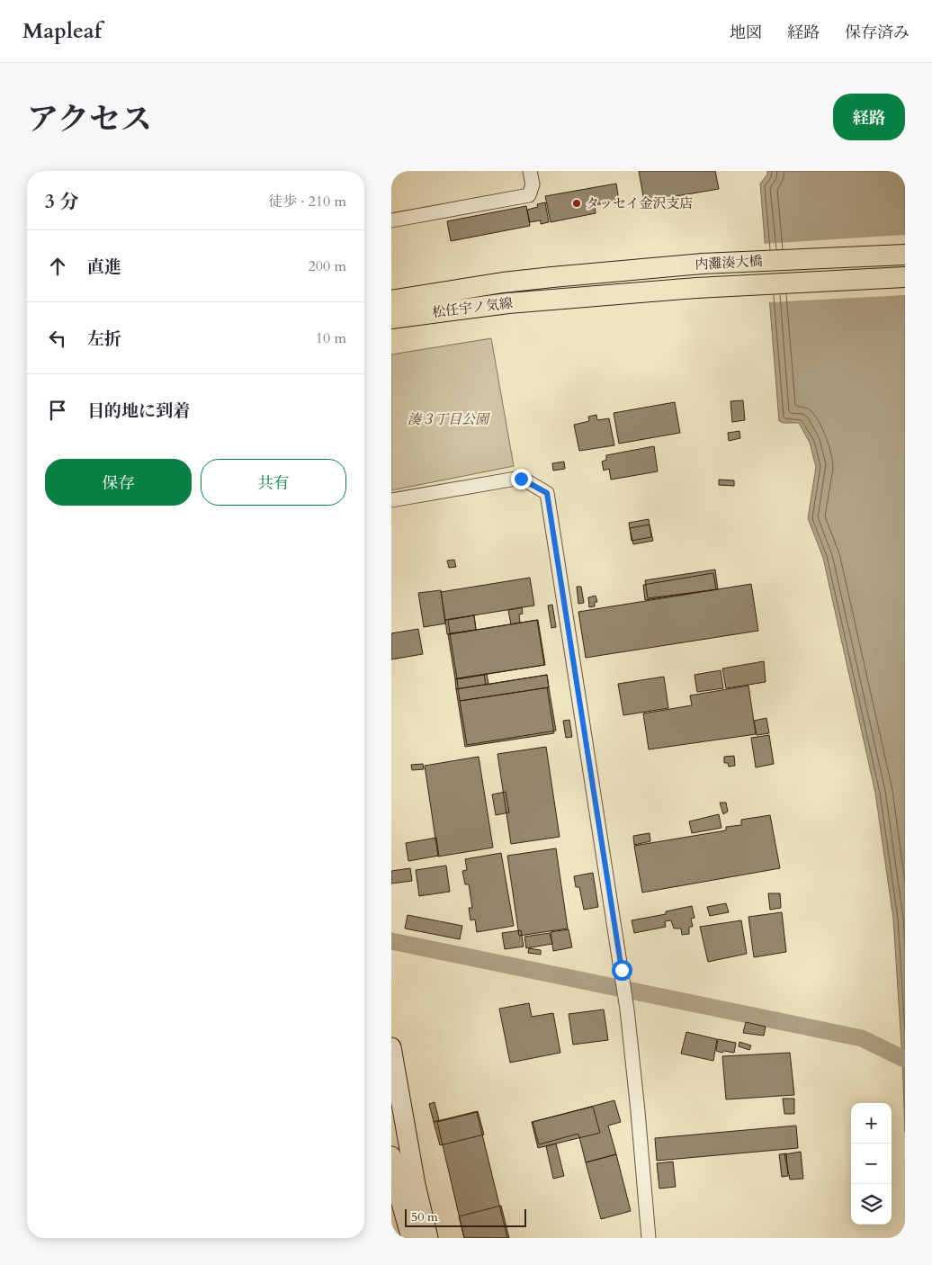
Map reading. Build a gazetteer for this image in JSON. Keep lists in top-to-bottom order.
{
  "streets": {
    "main road": ["内灘湊大橋", "松任宇ノ気線"]
  },
  "crossings": [
    ["内灘湊大橋", "松任宇ノ気線"]
  ],
  "parks": ["湊３丁目公園"],
  "places": ["タッセイ金沢支店"],
  "scale_bar": "50 m",
  "page": {
    "header": "Mapleaf",
    "nav": ["地図", "経路", "保存済み"],
    "title": "アクセス",
    "buttons": [
      "経路",
      ["保存", "共有"]
    ],
    "heading": ["3 分", "徒歩 · 210 m"],
    "list": [
      ["直進", "200 m"],
      ["左折", "10 m"],
      "目的地に到着"
    ],
    "map_buttons": ["+", "−"],
    "scale": "50 m"
  }
}
